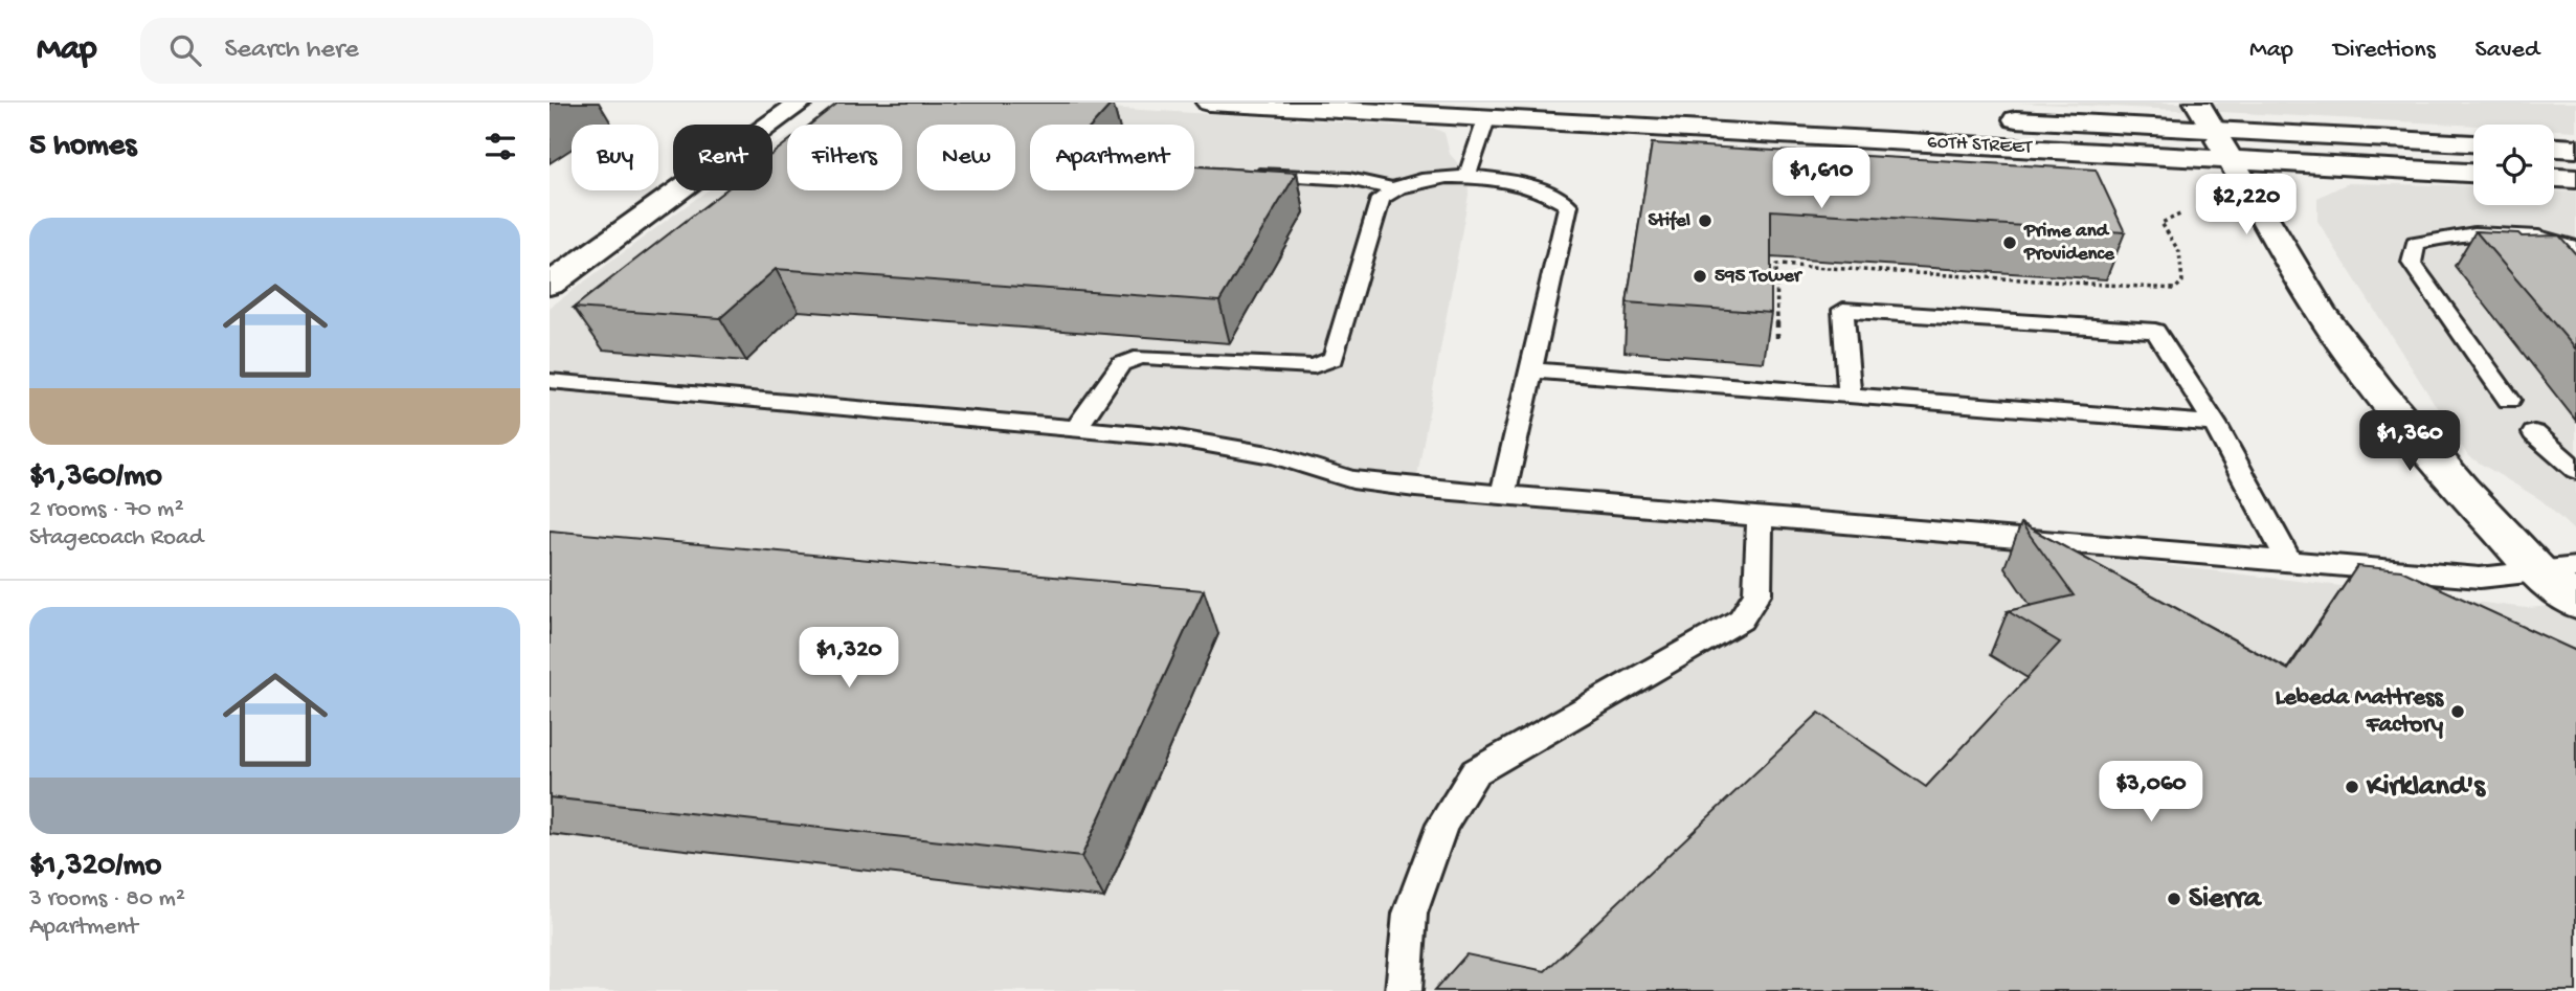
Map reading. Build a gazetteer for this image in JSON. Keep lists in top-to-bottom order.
{
  "streets": {
    "street": ["60TH STREET"]
  },
  "places": [
    "Stifel",
    "Prime and Providence",
    "595 Tower",
    "Lebeda Mattress Factory",
    "Kirkland's",
    "Sierra"
  ],
  "page": {
    "header": "Map",
    "search": "Search here",
    "nav": ["Map", "Directions", "Saved"],
    "heading": "5 homes",
    "chip": [
      "Buy",
      "Rent",
      "Filters",
      "New",
      "Apartment"
    ],
    "price": [
      "$1,610",
      "$2,220",
      "$1,360",
      "$1,320",
      "$3,060"
    ],
    "list": [
      {
        "name": "$1,360/mo",
        "note": "2 rooms · 70 m² · Stagecoach Road"
      },
      {
        "name": "$1,320/mo",
        "note": "3 rooms · 80 m² · Apartment"
      }
    ]
  }
}
